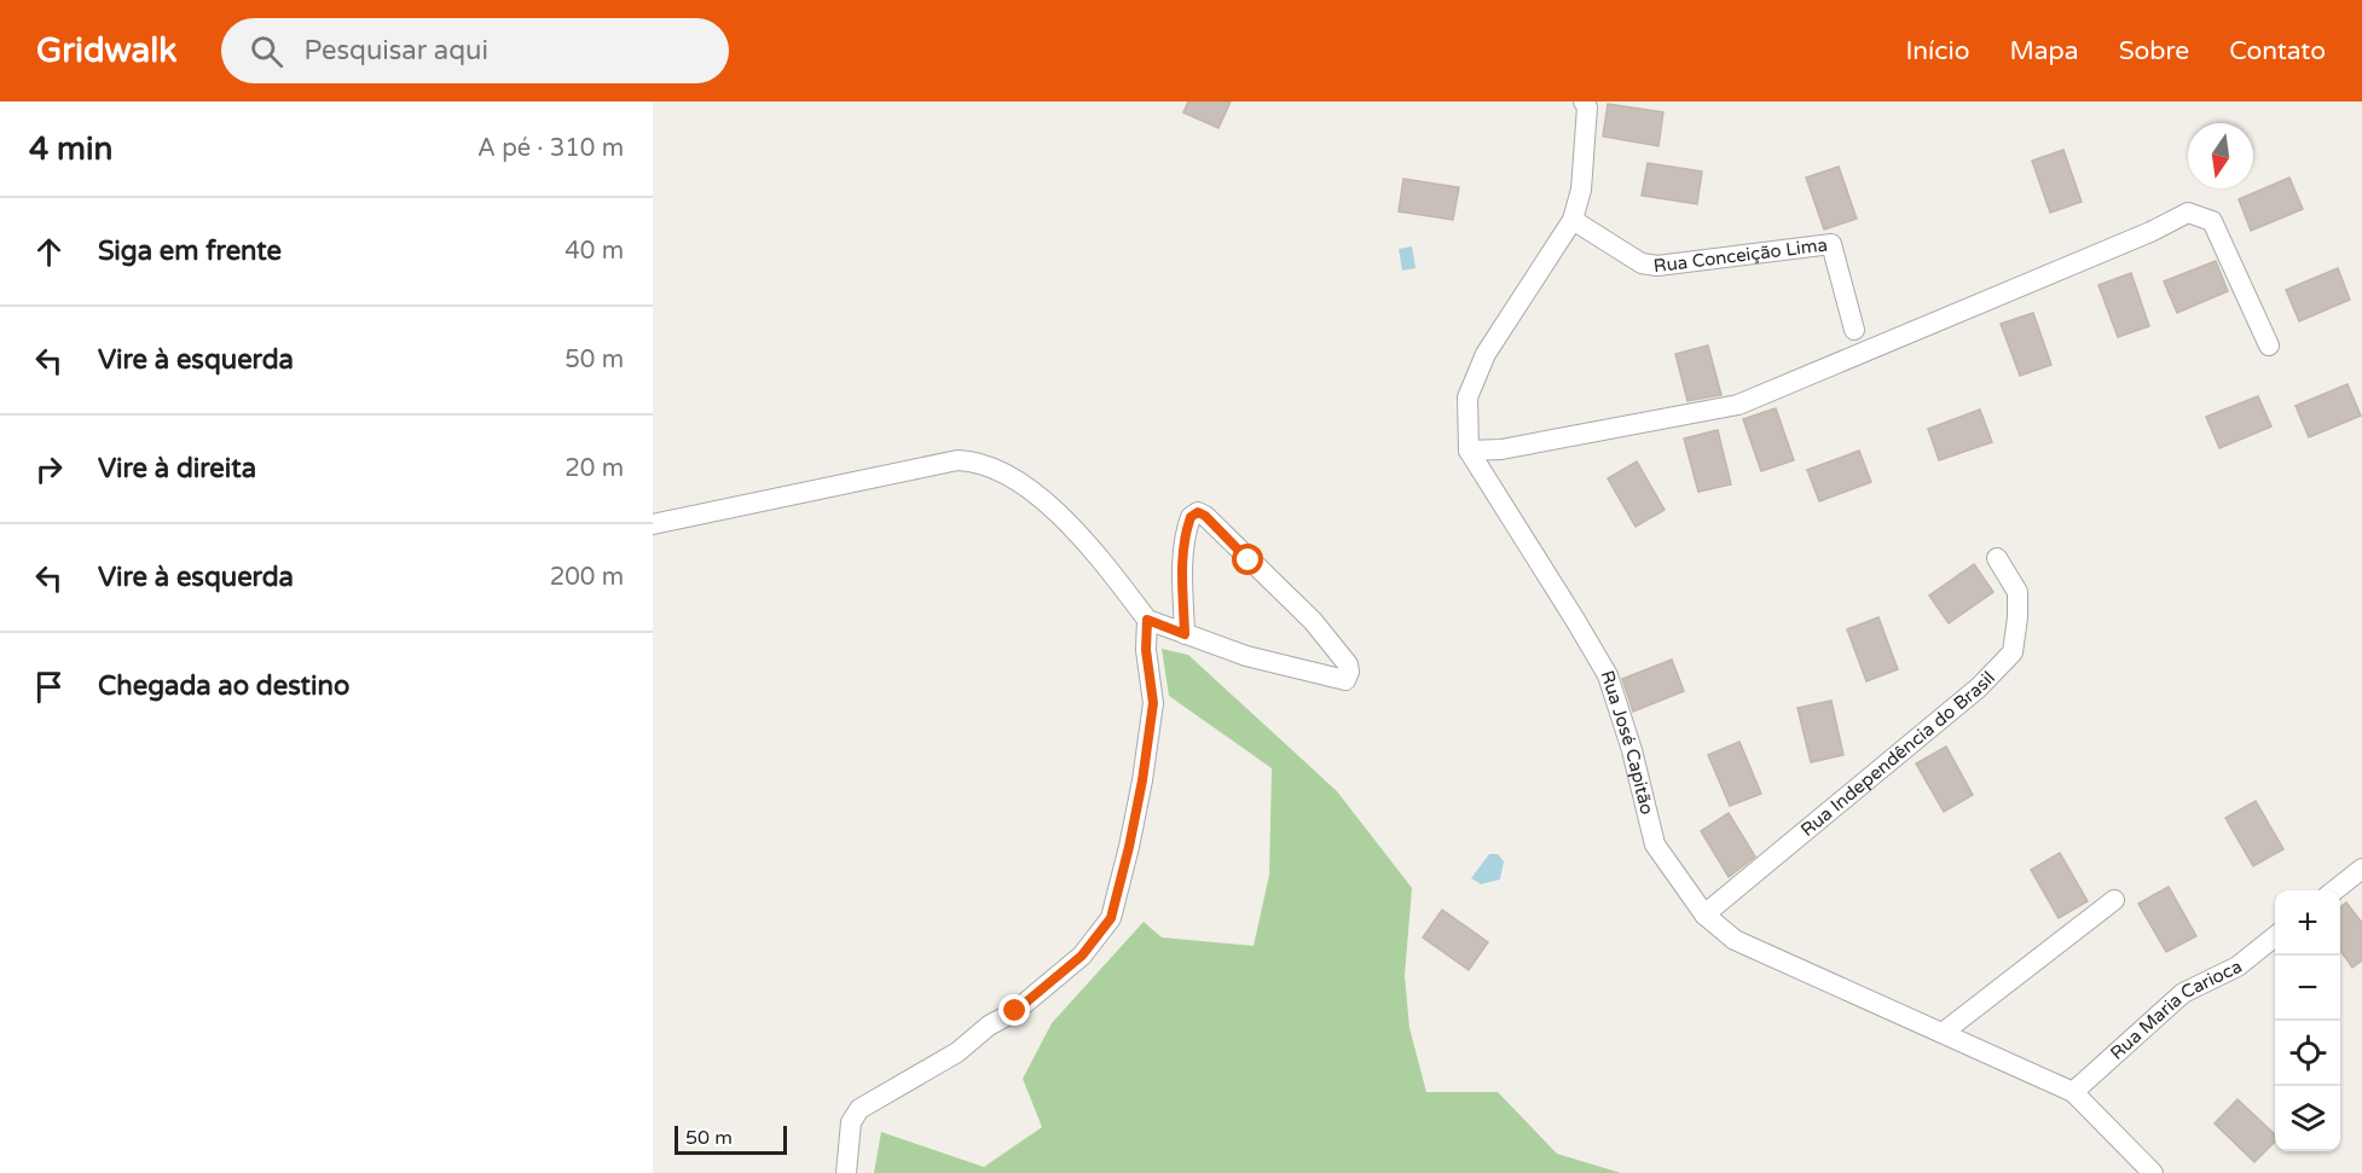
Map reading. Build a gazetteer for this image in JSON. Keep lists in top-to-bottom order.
{
  "streets": {
    "street": [
      "Rua Conceição Lima",
      "Rua José Capitão",
      "Rua Independência do Brasil",
      "Rua Maria Carioca"
    ]
  },
  "crossings": [
    ["Rua José Capitão", "Rua Independência do Brasil"],
    ["Rua José Capitão", "Rua Maria Carioca"]
  ],
  "scale_bar": "50 m",
  "north": "bottom",
  "page": {
    "header": "Gridwalk",
    "search": "Pesquisar aqui",
    "nav": [
      "Início",
      "Mapa",
      "Sobre",
      "Contato"
    ],
    "heading": ["4 min", "A pé · 310 m"],
    "list": [
      ["Siga em frente", "40 m"],
      ["Vire à esquerda", "50 m"],
      ["Vire à direita", "20 m"],
      ["Vire à esquerda", "200 m"],
      "Chegada ao destino"
    ],
    "map_buttons": ["+", "−"],
    "scale": "50 m"
  }
}
